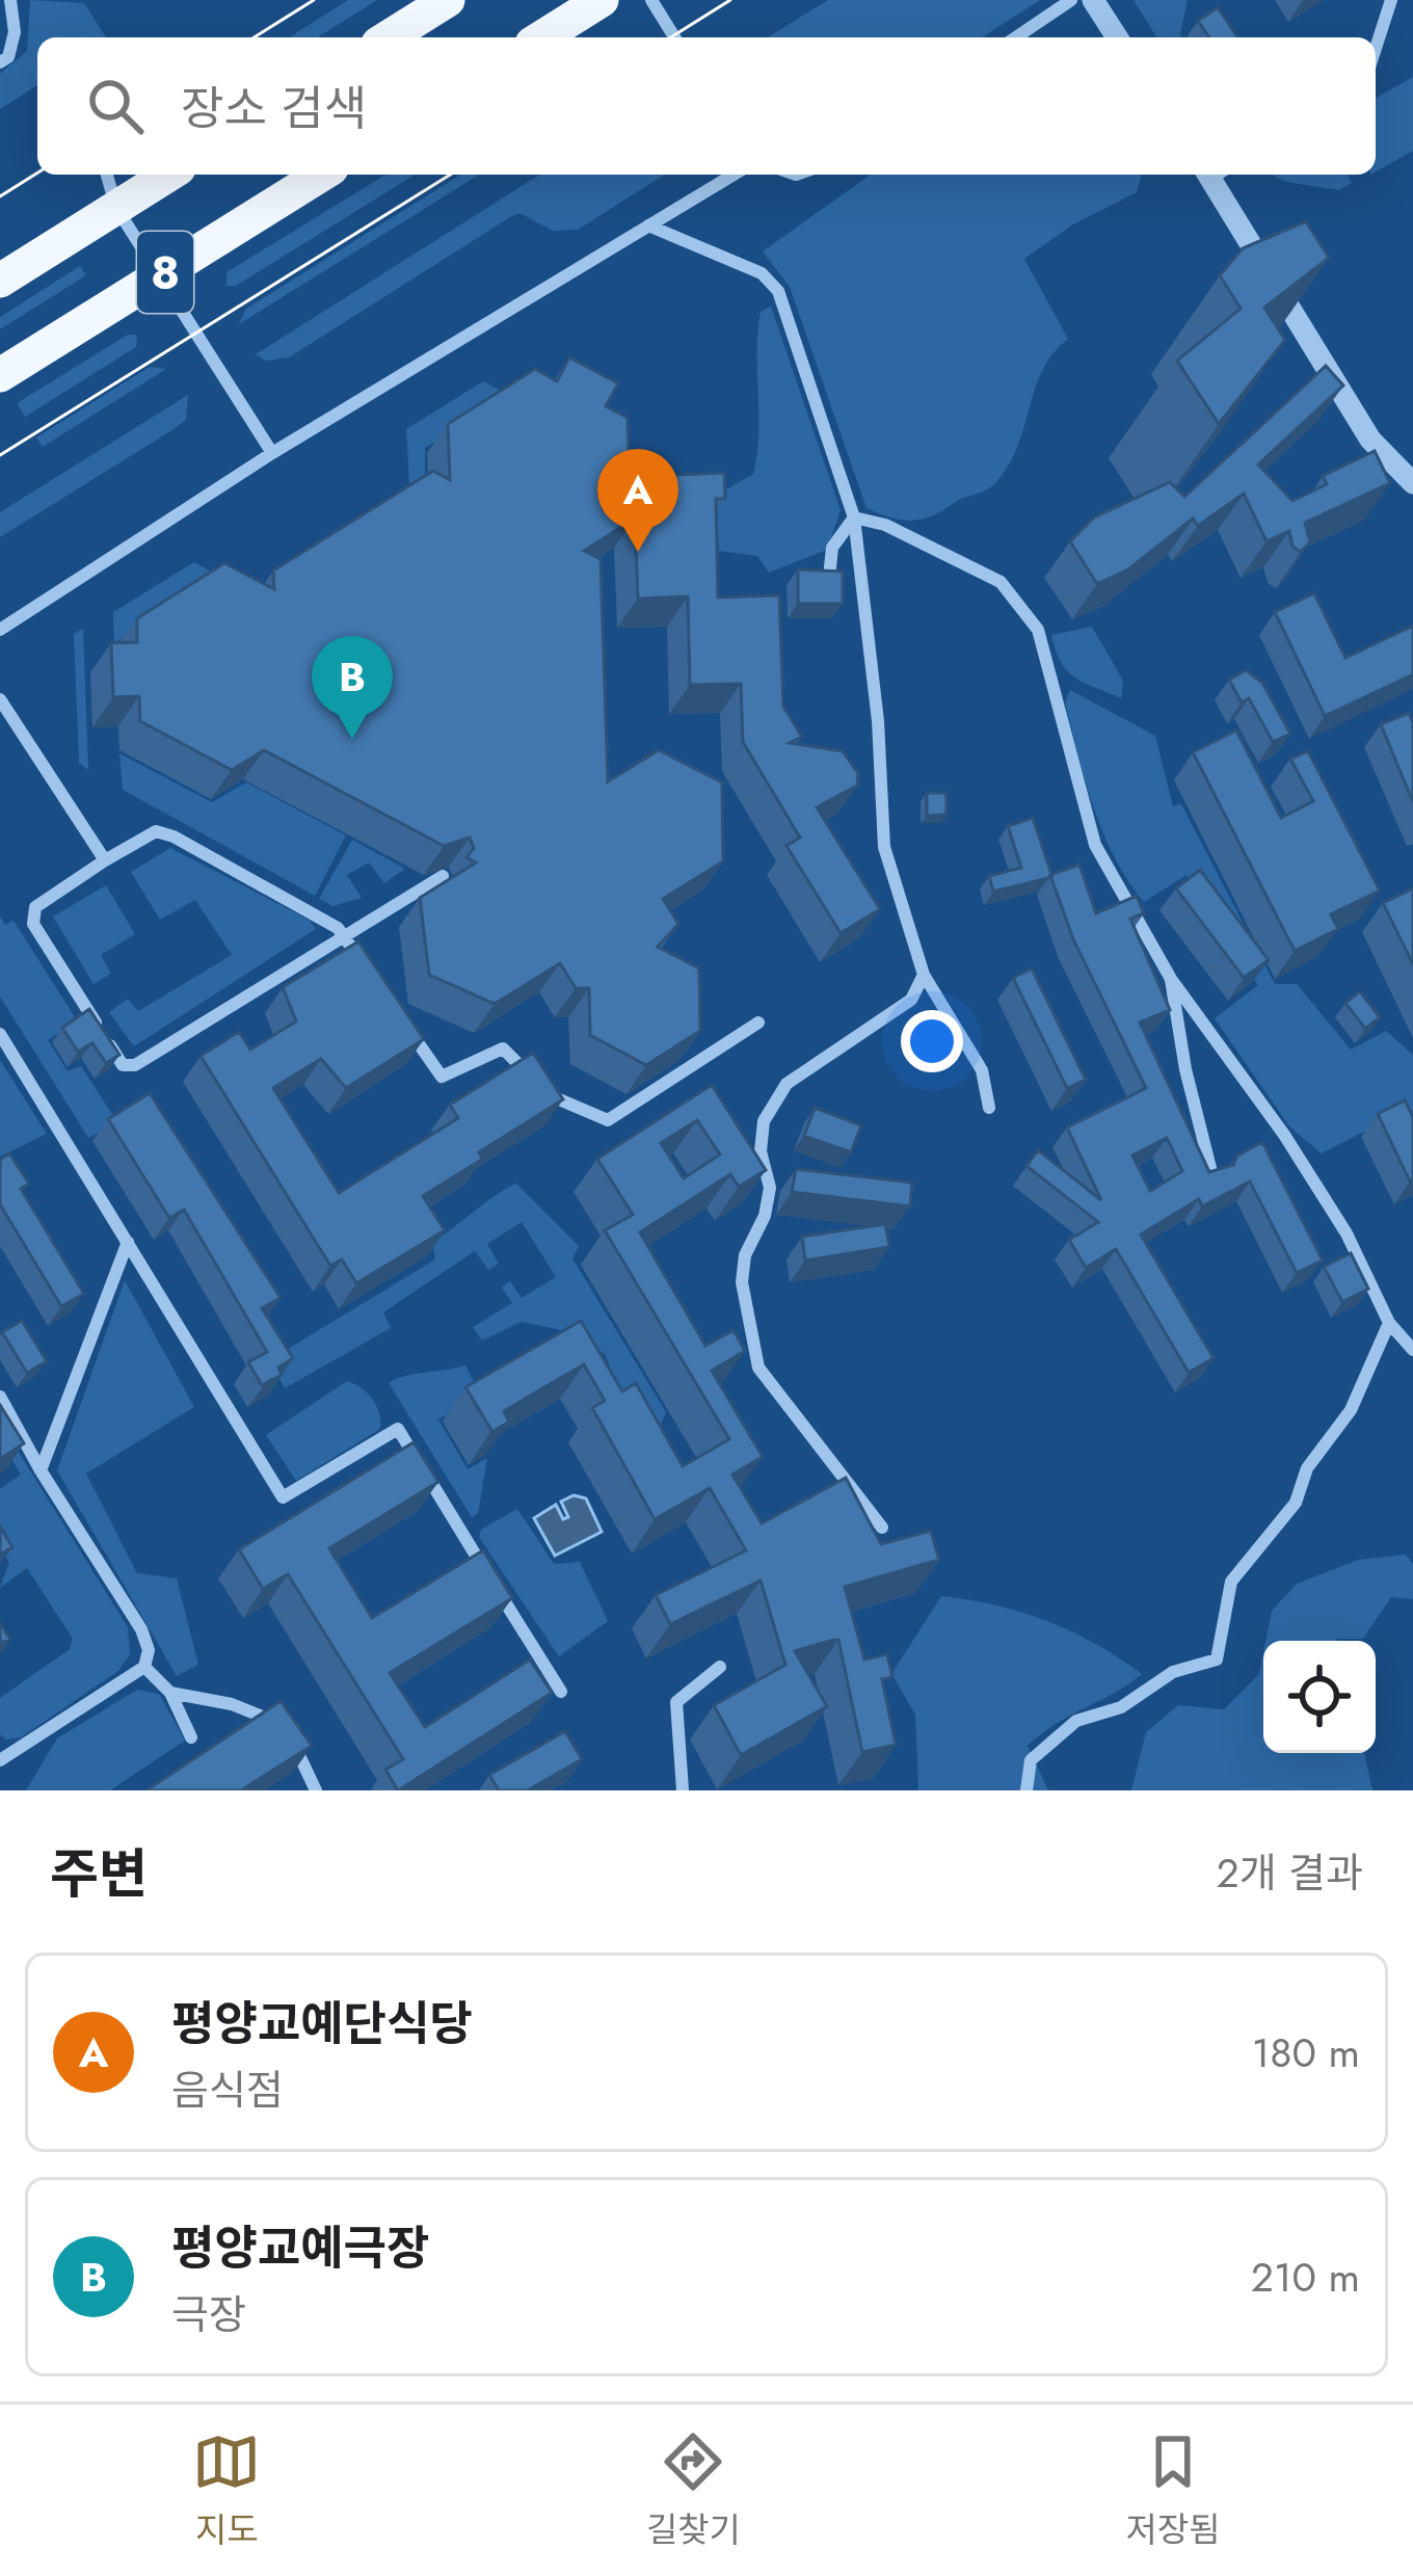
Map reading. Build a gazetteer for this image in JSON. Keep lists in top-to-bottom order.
{
  "streets": {
    "highway": ["8"]
  },
  "page": {
    "search": "장소 검색",
    "pins": ["A", "B"],
    "heading": ["주변", "2개 결과"],
    "list": [
      {
        "mark": "A",
        "name": "평양교예단식당",
        "note": "음식점",
        "value": "180 m"
      },
      {
        "mark": "B",
        "name": "평양교예극장",
        "note": "극장",
        "value": "210 m"
      }
    ],
    "nav": ["지도", "길찾기", "저장됨"]
  }
}
